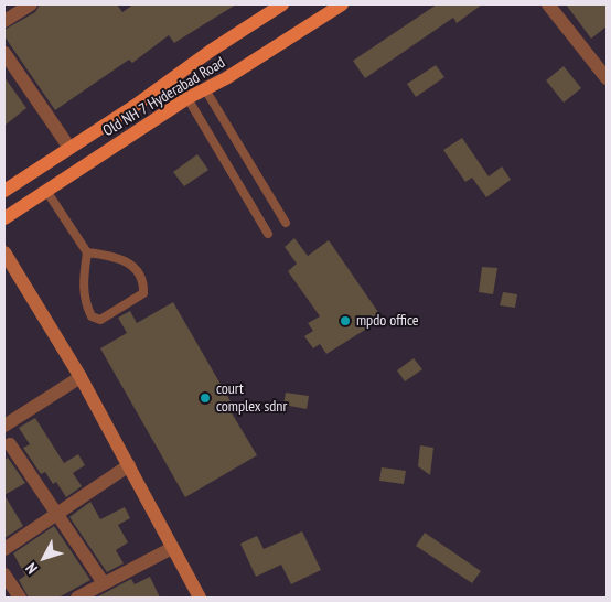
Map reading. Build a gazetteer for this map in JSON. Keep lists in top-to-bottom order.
{
  "streets": {
    "main road": ["Old NH 7 Hyderabad Road"]
  },
  "places": ["mpdo office", "court complex sdnr"],
  "north": "bottom left"
}
